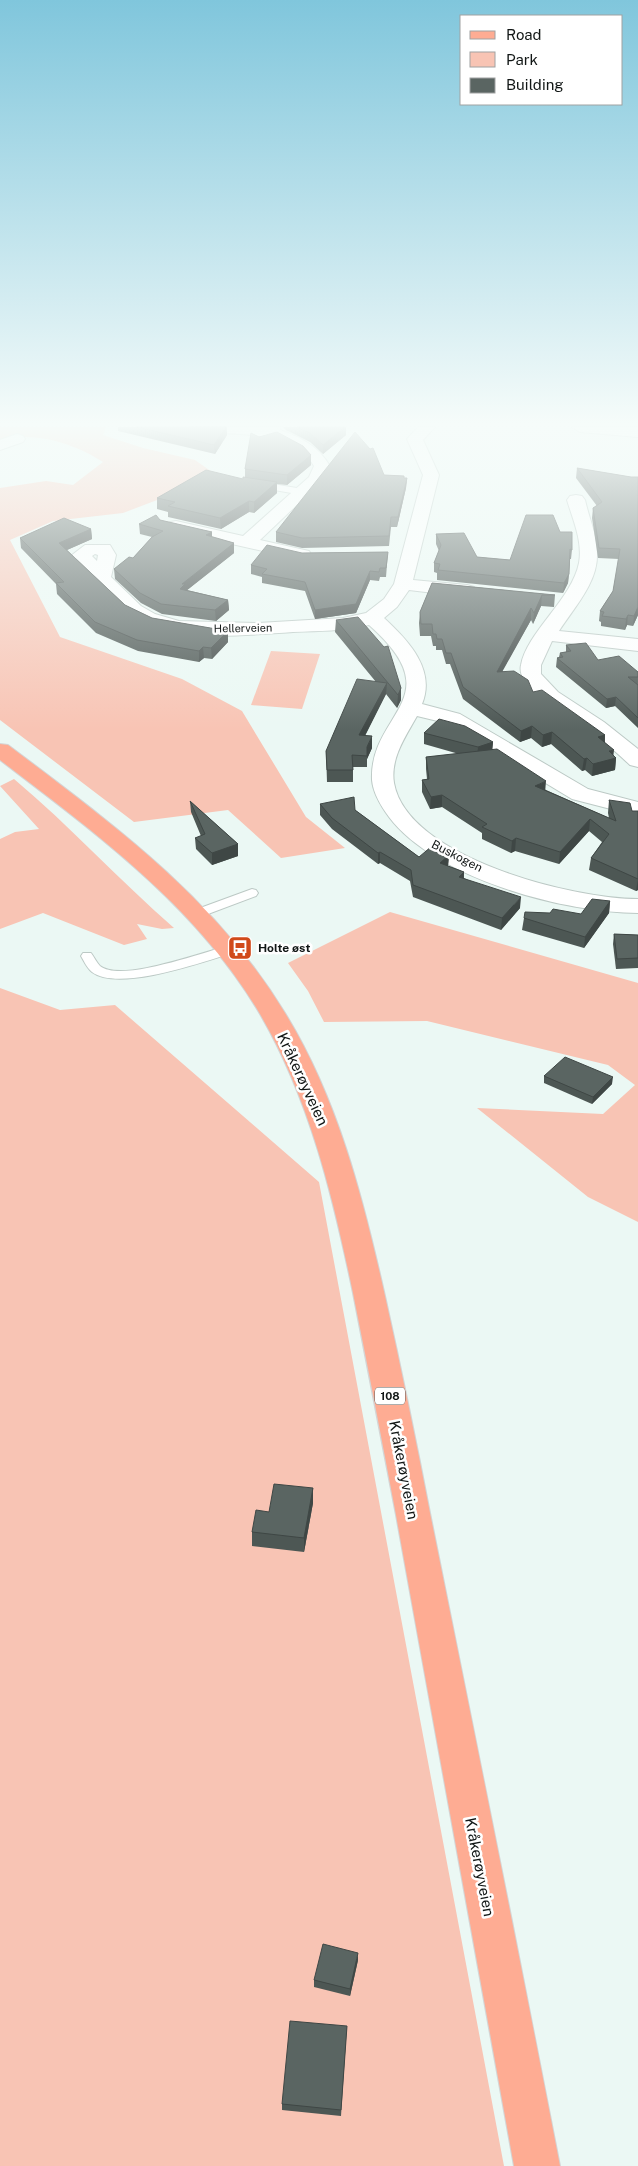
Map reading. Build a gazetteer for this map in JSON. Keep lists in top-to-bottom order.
{
  "streets": {
    "main road": ["Kråkerøyveien", "108"],
    "street": ["Hellerveien", "Buskogen"]
  },
  "crossings": [
    ["Hellerveien", "Buskogen"]
  ],
  "places": {
    "bus stop": ["Holte øst"]
  },
  "legend": ["Road", "Park", "Building"]
}
